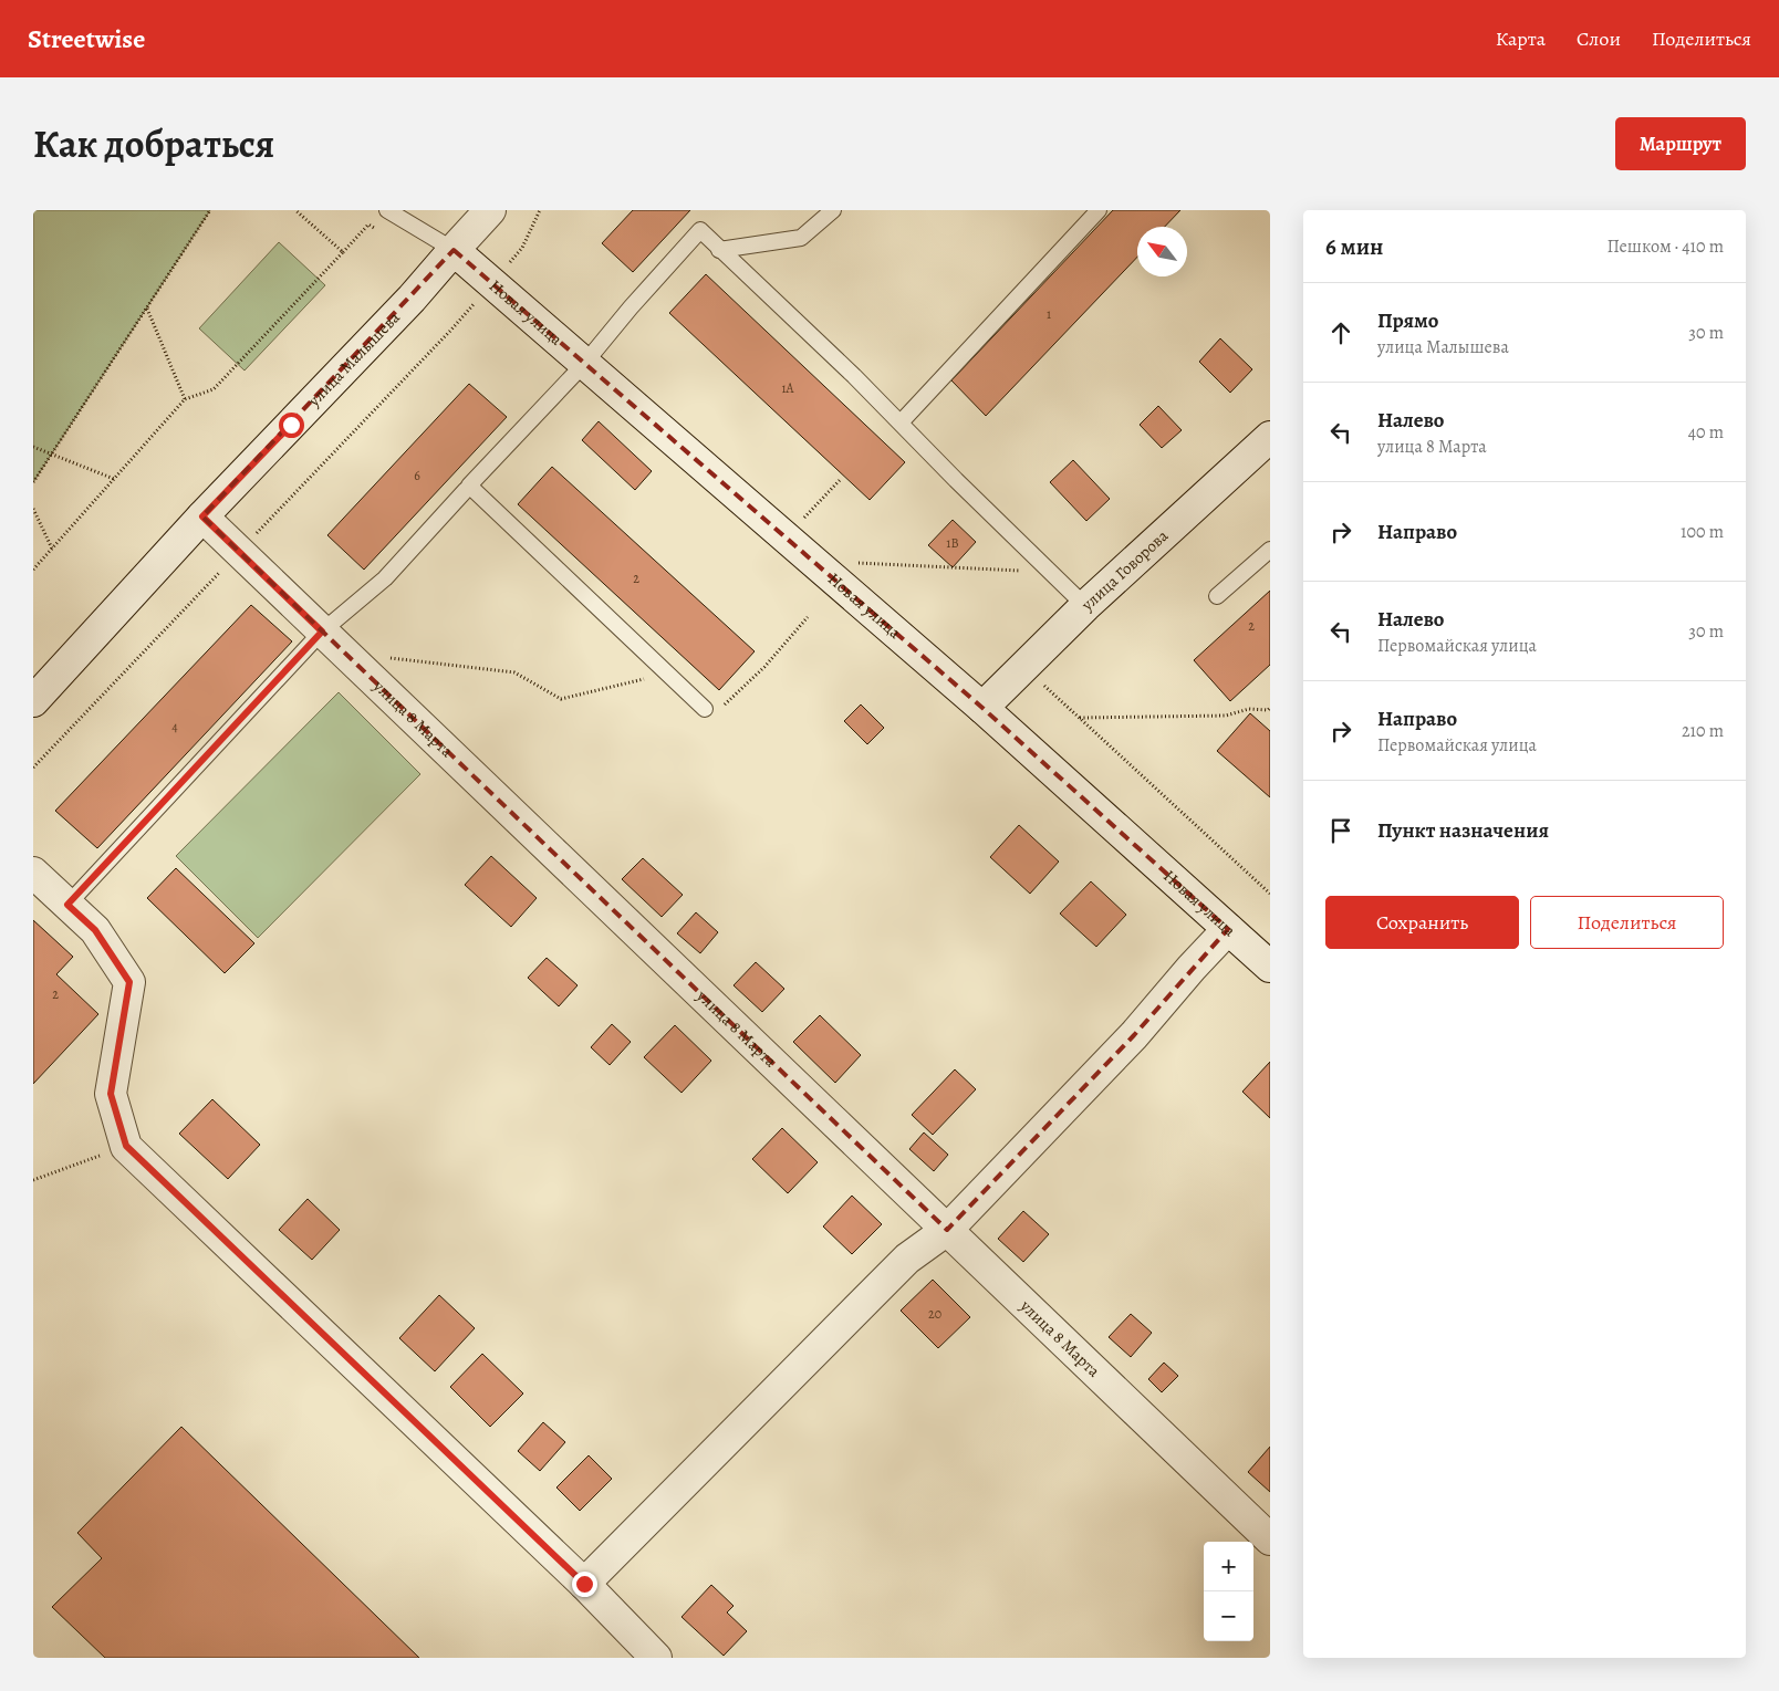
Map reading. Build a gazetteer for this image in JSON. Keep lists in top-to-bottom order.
{
  "streets": {
    "street": [
      "Новая улица",
      "улица Малышева",
      "улица Говорова",
      "улица 8 Марта"
    ]
  },
  "crossings": [
    ["Новая улица", "улица Малышева"],
    ["Новая улица", "улица Говорова"],
    ["улица Малышева", "улица 8 Марта"]
  ],
  "house_numbers": [
    "1",
    "1А",
    "6",
    "1В",
    "2",
    "2",
    "4",
    "2",
    "20"
  ],
  "north": "top left",
  "page": {
    "header": "Streetwise",
    "nav": ["Карта", "Слои", "Поделиться"],
    "title": "Как добраться",
    "buttons": [
      "Маршрут",
      ["Сохранить", "Поделиться"]
    ],
    "heading": ["6 мин", "Пешком · 410 m"],
    "list": [
      ["Прямо", "улица Малышева", "30 m"],
      ["Налево", "улица 8 Марта", "40 m"],
      ["Направо", "100 m"],
      ["Налево", "Первомайская улица", "30 m"],
      ["Направо", "Первомайская улица", "210 m"],
      "Пункт назначения"
    ],
    "map_buttons": ["+", "−"]
  }
}
